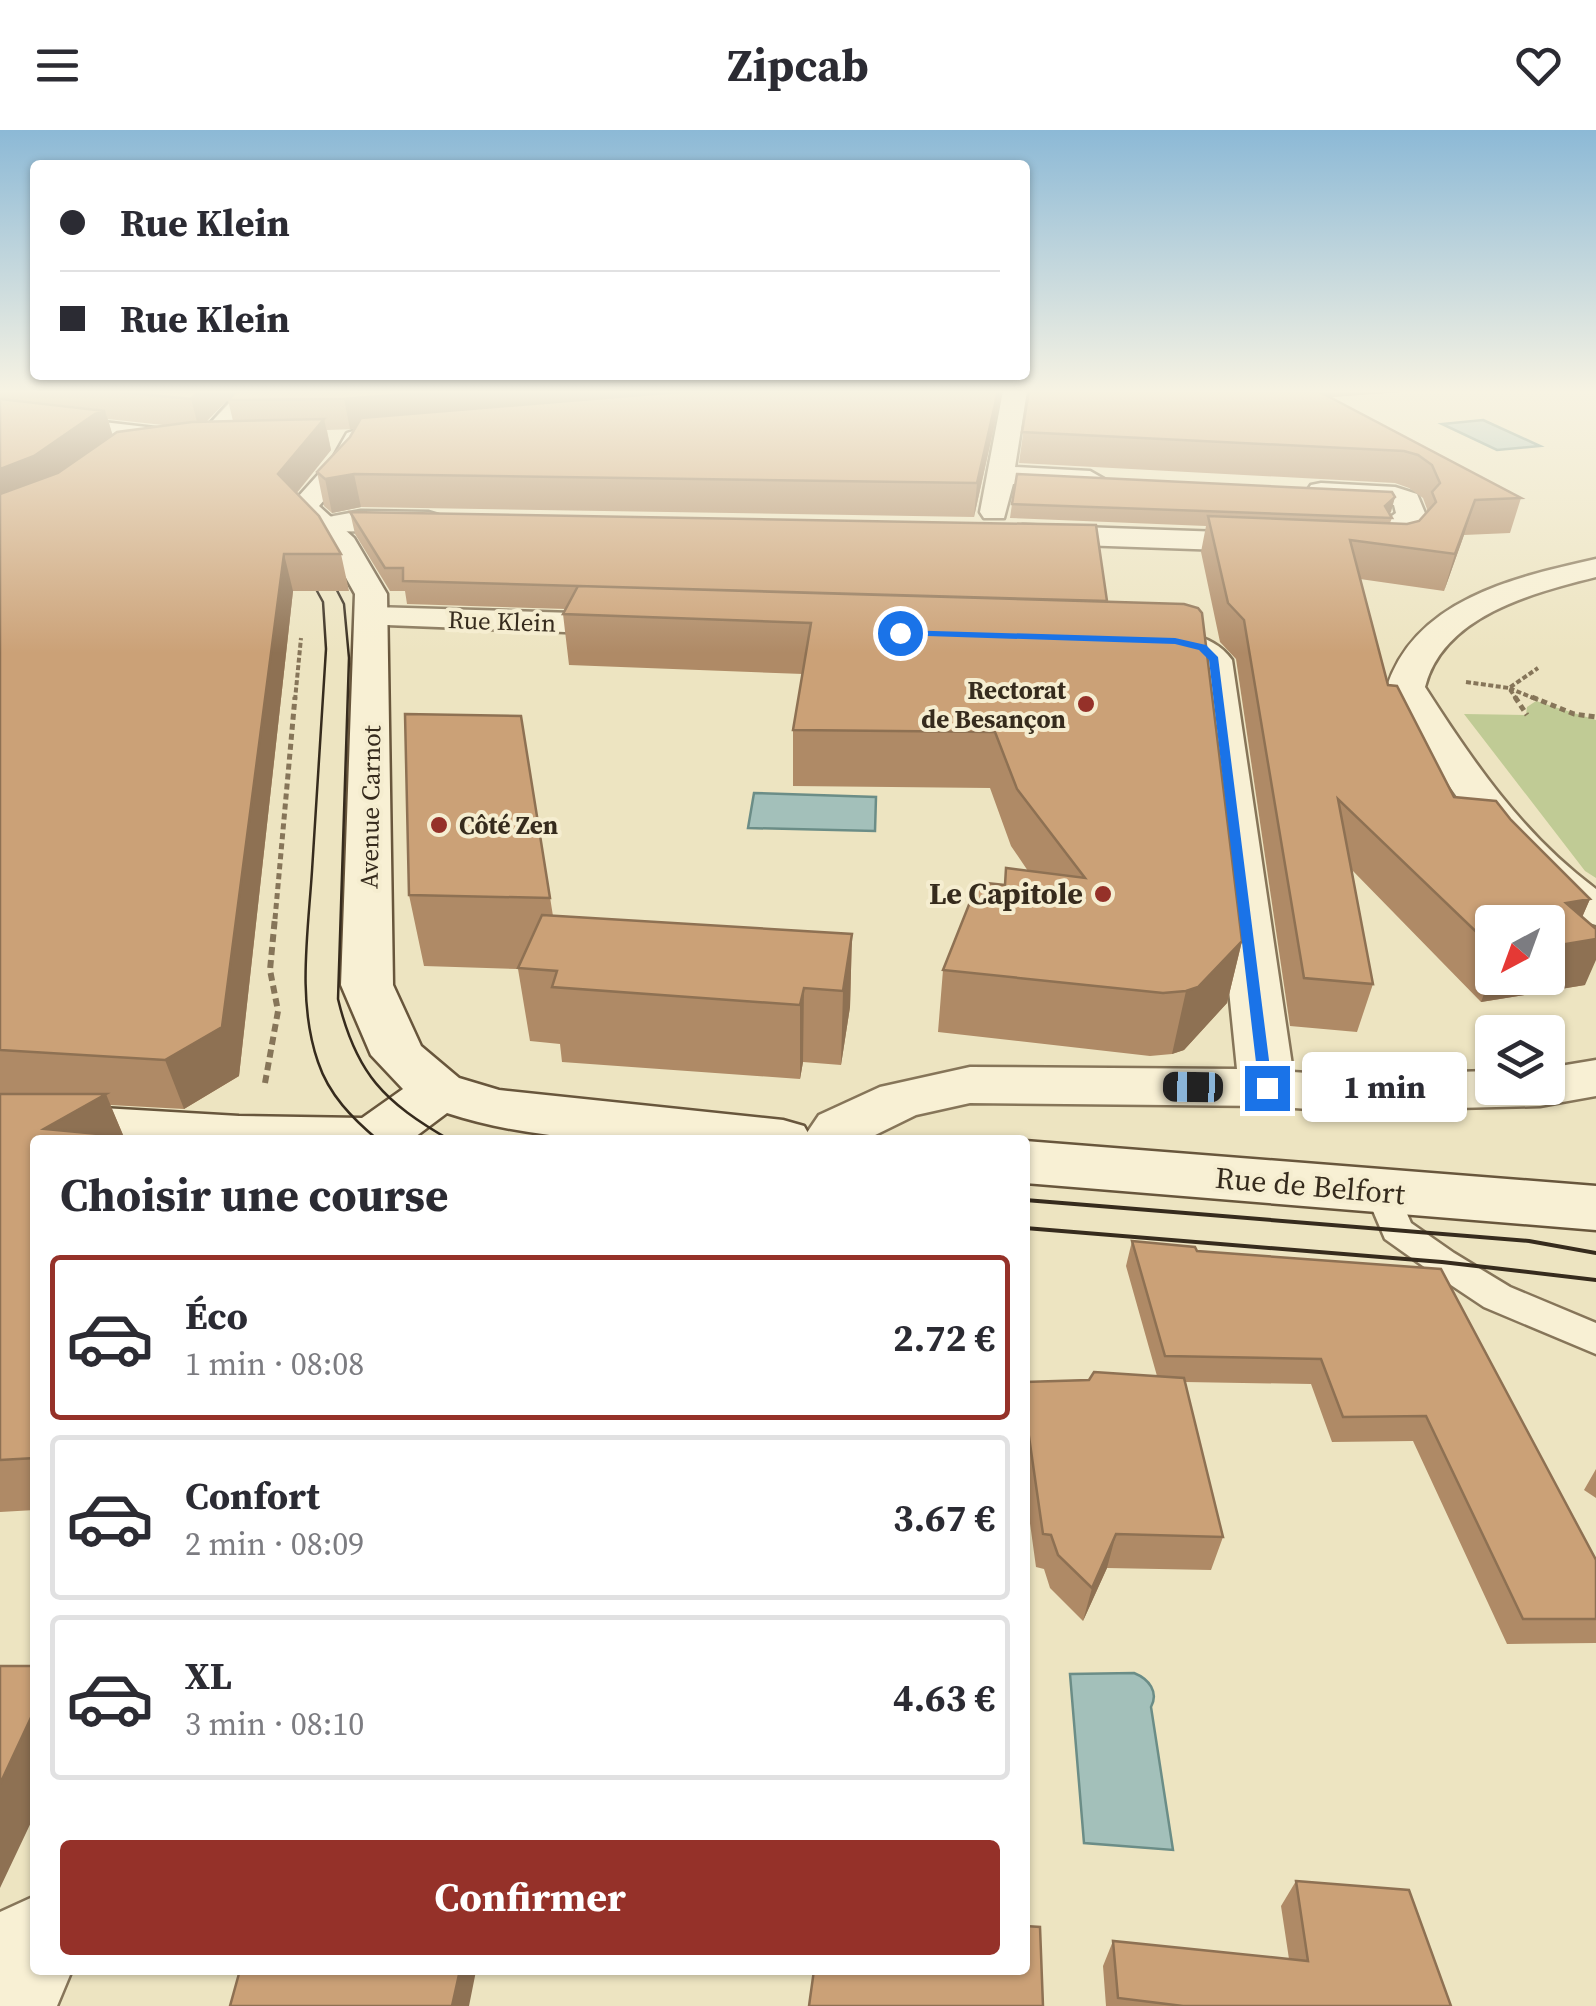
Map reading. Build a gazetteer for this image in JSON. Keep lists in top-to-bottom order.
{
  "streets": {
    "street": ["Rue Klein", "Avenue Carnot", "Rue de Belfort"]
  },
  "crossings": [
    ["Rue Klein", "Avenue Carnot"]
  ],
  "places": ["Rectorat de Besançon", "Côté Zen", "Le Capitole"],
  "north": "bottom left",
  "page": {
    "header": "Zipcab",
    "banner": ["Rue Klein", "Rue Klein"],
    "bubble": "1 min",
    "heading": "Choisir une course",
    "list": [
      {
        "name": "Éco",
        "note": "1 min · 08:08",
        "value": "2.72 €"
      },
      {
        "name": "Confort",
        "note": "2 min · 08:09",
        "value": "3.67 €"
      },
      {
        "name": "XL",
        "note": "3 min · 08:10",
        "value": "4.63 €"
      }
    ],
    "buttons": "Confirmer"
  }
}
